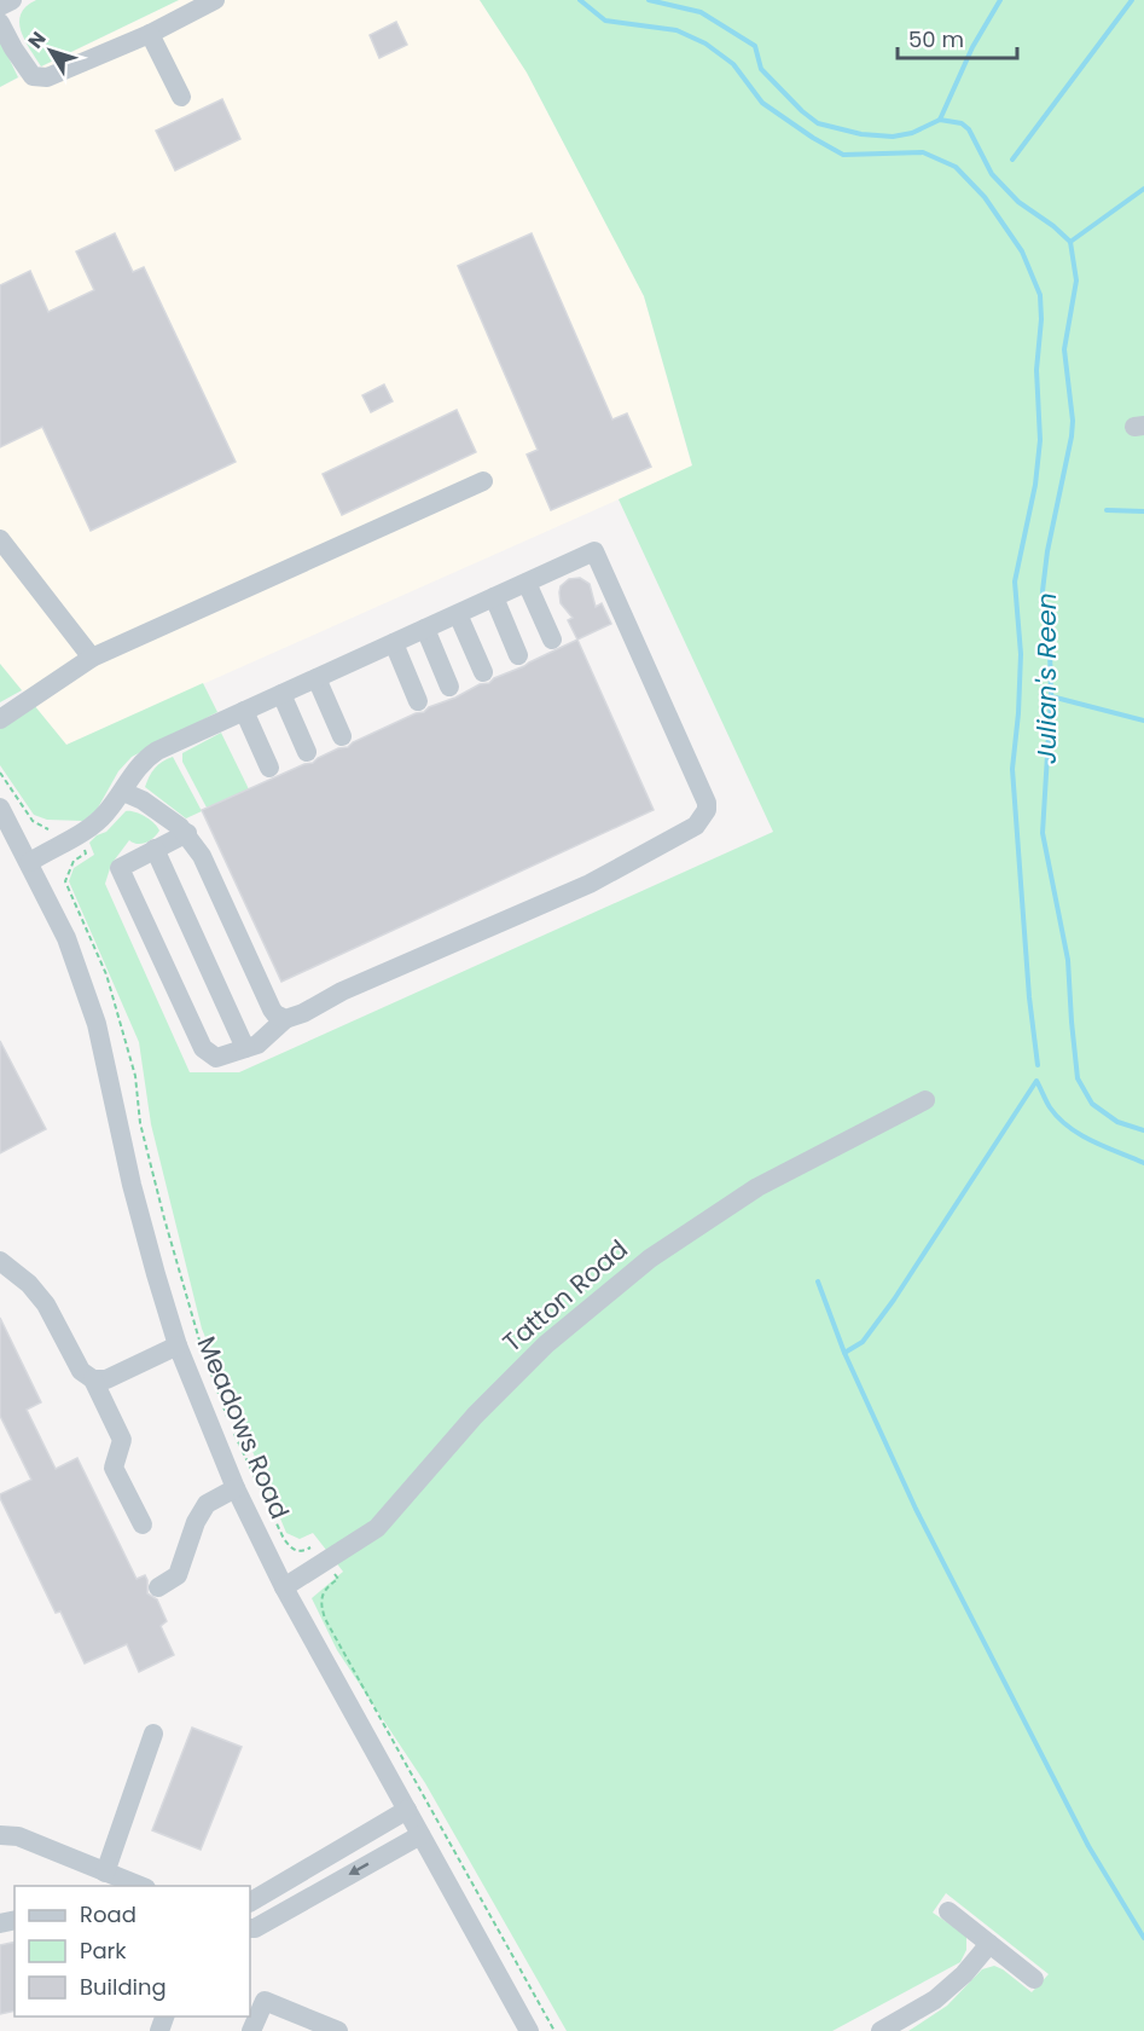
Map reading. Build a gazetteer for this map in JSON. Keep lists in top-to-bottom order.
{
  "streets": {
    "street": ["Tatton Road", "Meadows Road"]
  },
  "crossings": [
    ["Tatton Road", "Meadows Road"]
  ],
  "water": ["Julian's Reen"],
  "legend": ["Road", "Park", "Building"],
  "scale_bar": "50 m",
  "north": "top left"
}
